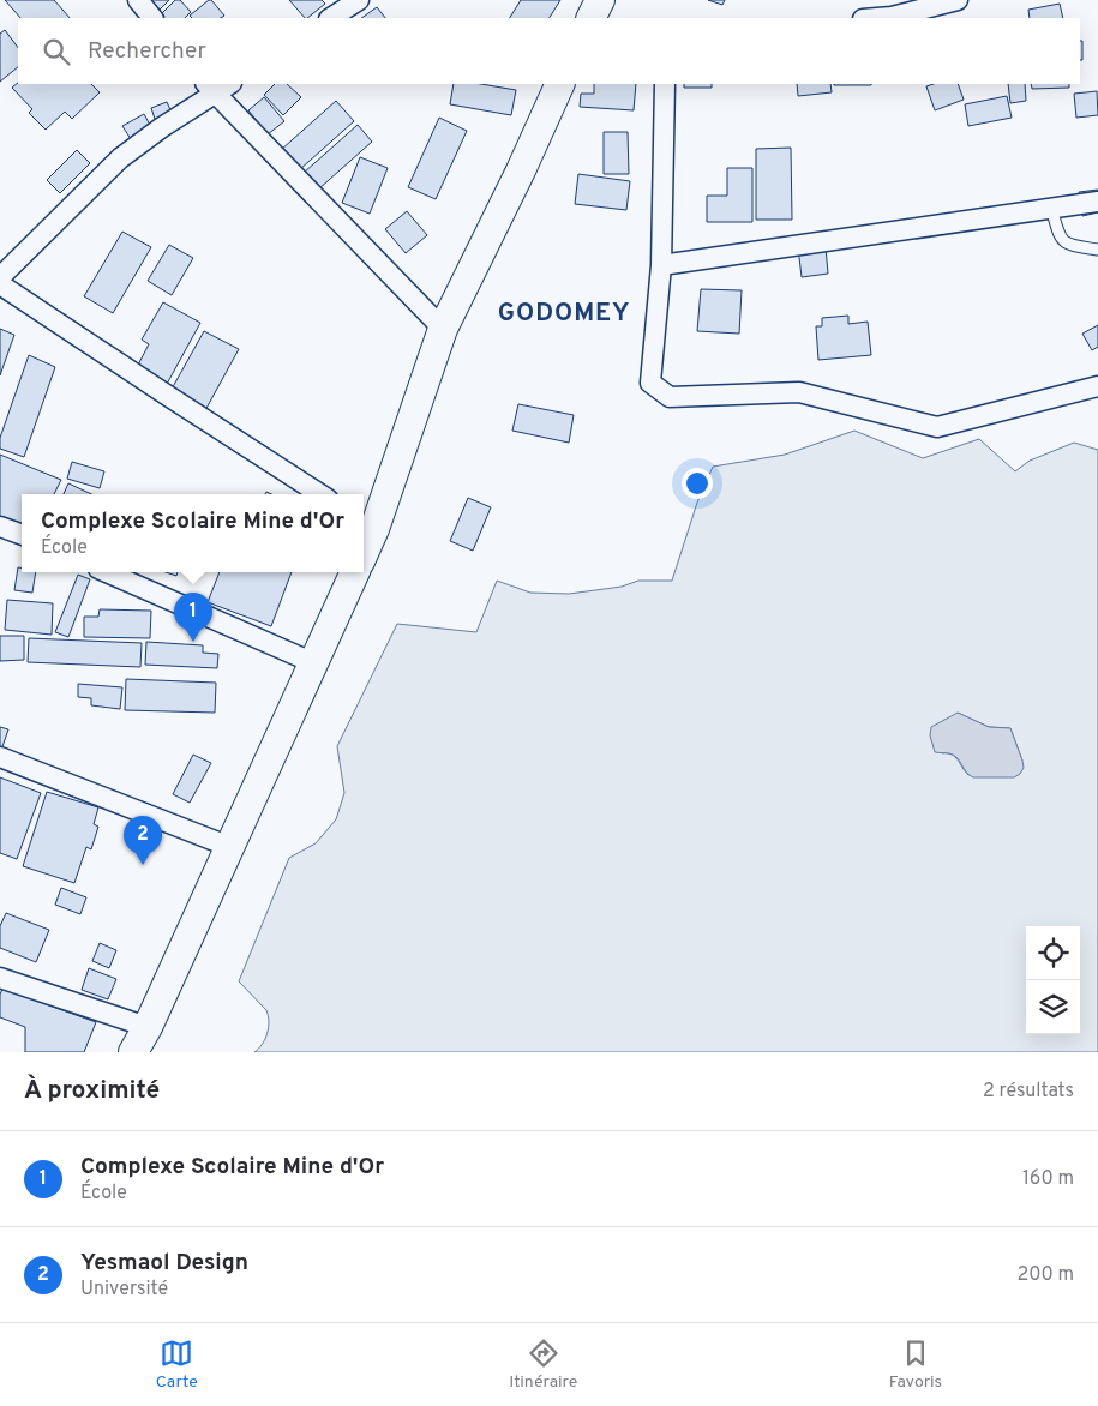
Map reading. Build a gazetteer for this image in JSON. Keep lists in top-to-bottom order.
{
  "districts": ["GODOMEY"],
  "page": {
    "search": "Rechercher",
    "popup": ["Complexe Scolaire Mine d'Or", "École"],
    "pins": ["1", "2"],
    "heading": ["À proximité", "2 résultats"],
    "list": [
      {
        "mark": "1",
        "name": "Complexe Scolaire Mine d'Or",
        "note": "École",
        "value": "160 m"
      },
      {
        "mark": "2",
        "name": "Yesmaol Design",
        "note": "Université",
        "value": "200 m"
      }
    ],
    "nav": ["Carte", "Itinéraire", "Favoris"]
  }
}
